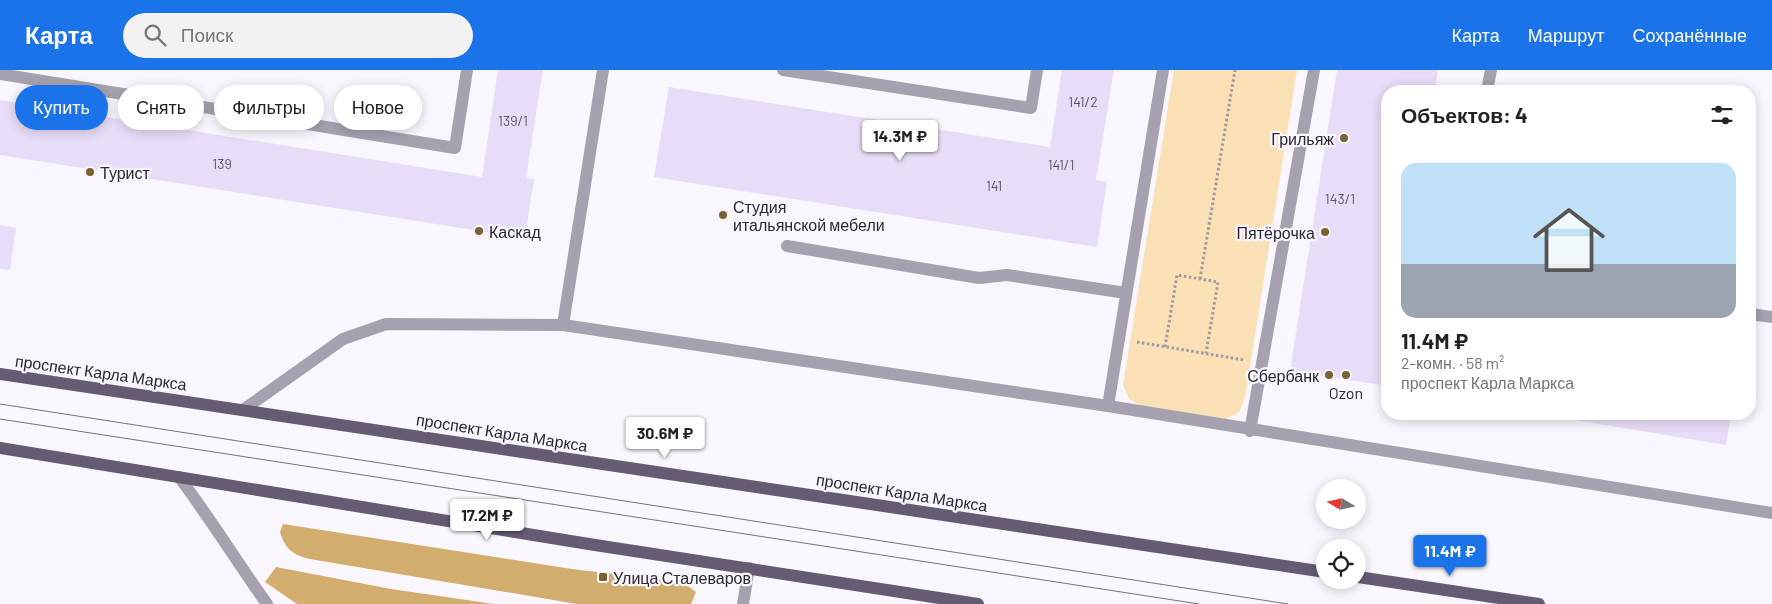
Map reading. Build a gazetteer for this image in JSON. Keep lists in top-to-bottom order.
{
  "streets": {
    "main road": ["проспект Карла Маркса"]
  },
  "places": {
    "other": [
      "Грильяж",
      "Турист",
      "Студия итальянской мебели",
      "Каскад",
      "Пятёрочка",
      "Сбербанк",
      "Ozon"
    ],
    "transit": ["Улица Сталеваров"]
  },
  "house_numbers": [
    "141/2",
    "139/1",
    "139",
    "141/1",
    "141",
    "143/1"
  ],
  "north": "left",
  "page": {
    "header": "Карта",
    "search": "Поиск",
    "nav": ["Карта", "Маршрут", "Сохранённые"],
    "chip": [
      "Купить",
      "Снять",
      "Фильтры",
      "Новое"
    ],
    "heading": "Объектов: 4",
    "price": [
      "14.3M ₽",
      "30.6M ₽",
      "17.2M ₽",
      "11.4M ₽"
    ],
    "list": [
      {
        "name": "11.4M ₽",
        "note": "2-комн. · 58 m² · проспект Карла Маркса"
      }
    ]
  }
}
